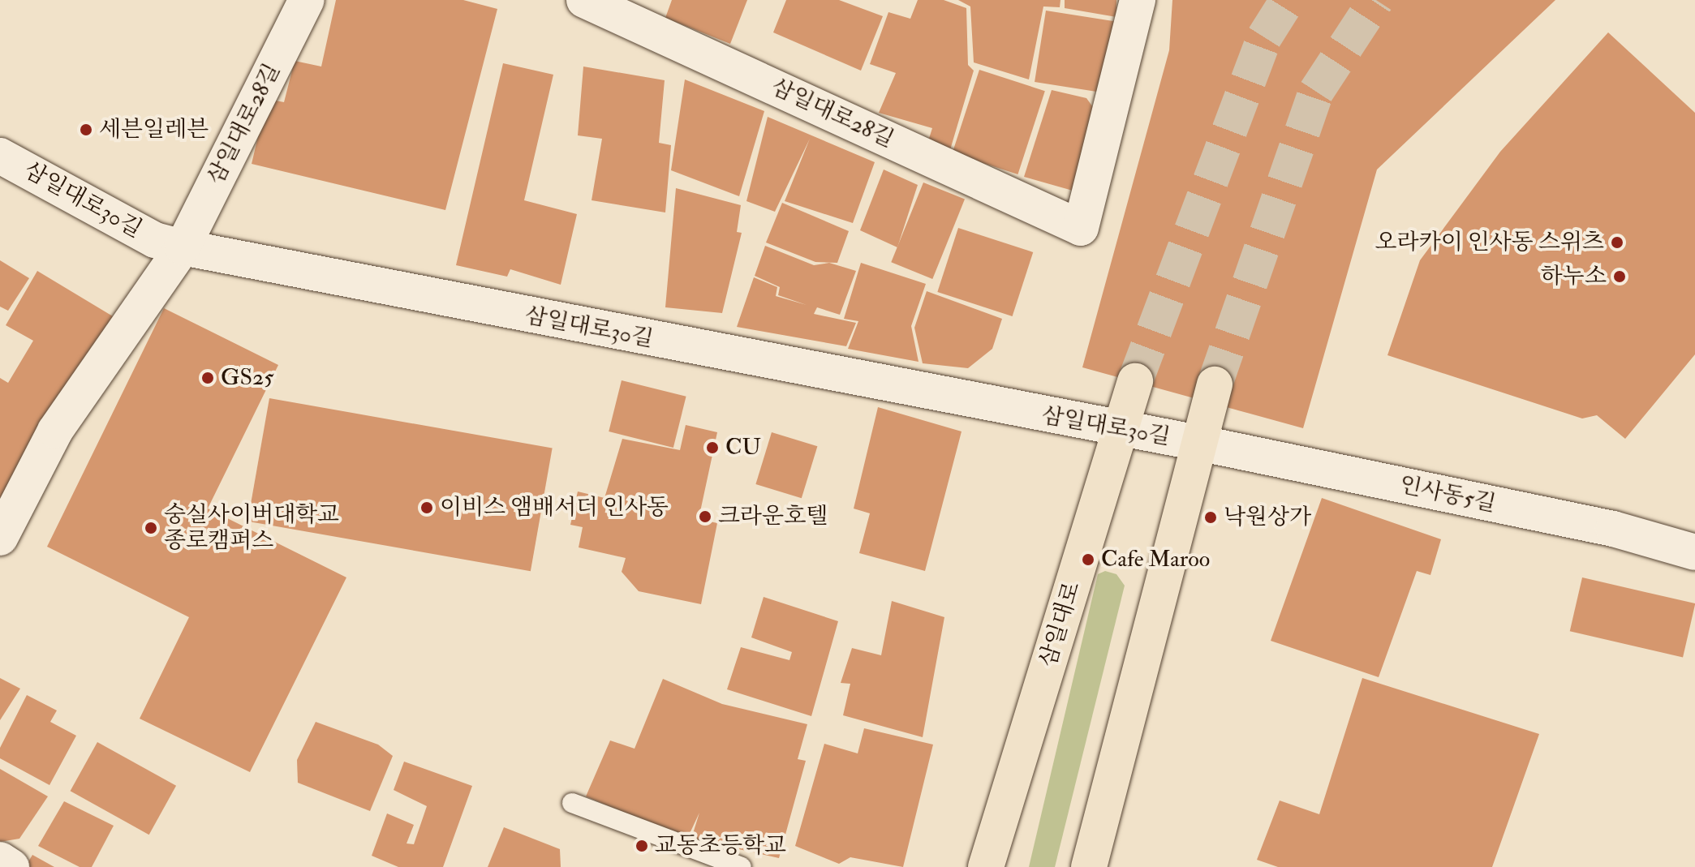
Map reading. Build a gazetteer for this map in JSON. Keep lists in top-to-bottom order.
{
  "streets": {
    "main road": ["삼일대로"],
    "street": ["삼일대로28길", "삼일대로30길", "인사동5길"]
  },
  "crossings": [
    ["삼일대로28길", "삼일대로30길"],
    ["삼일대로30길", "인사동5길"],
    ["삼일대로30길", "삼일대로"]
  ],
  "places": [
    "세븐일레븐",
    "오라카이 인사동 스위츠",
    "하누소",
    "GS25",
    "CU",
    "이비스 앰배서더 인사동",
    "크라운호텔",
    "낙원상가",
    "숭실사이버대학교 종로캠퍼스",
    "Cafe Maroo",
    "교동초등학교"
  ]
}
